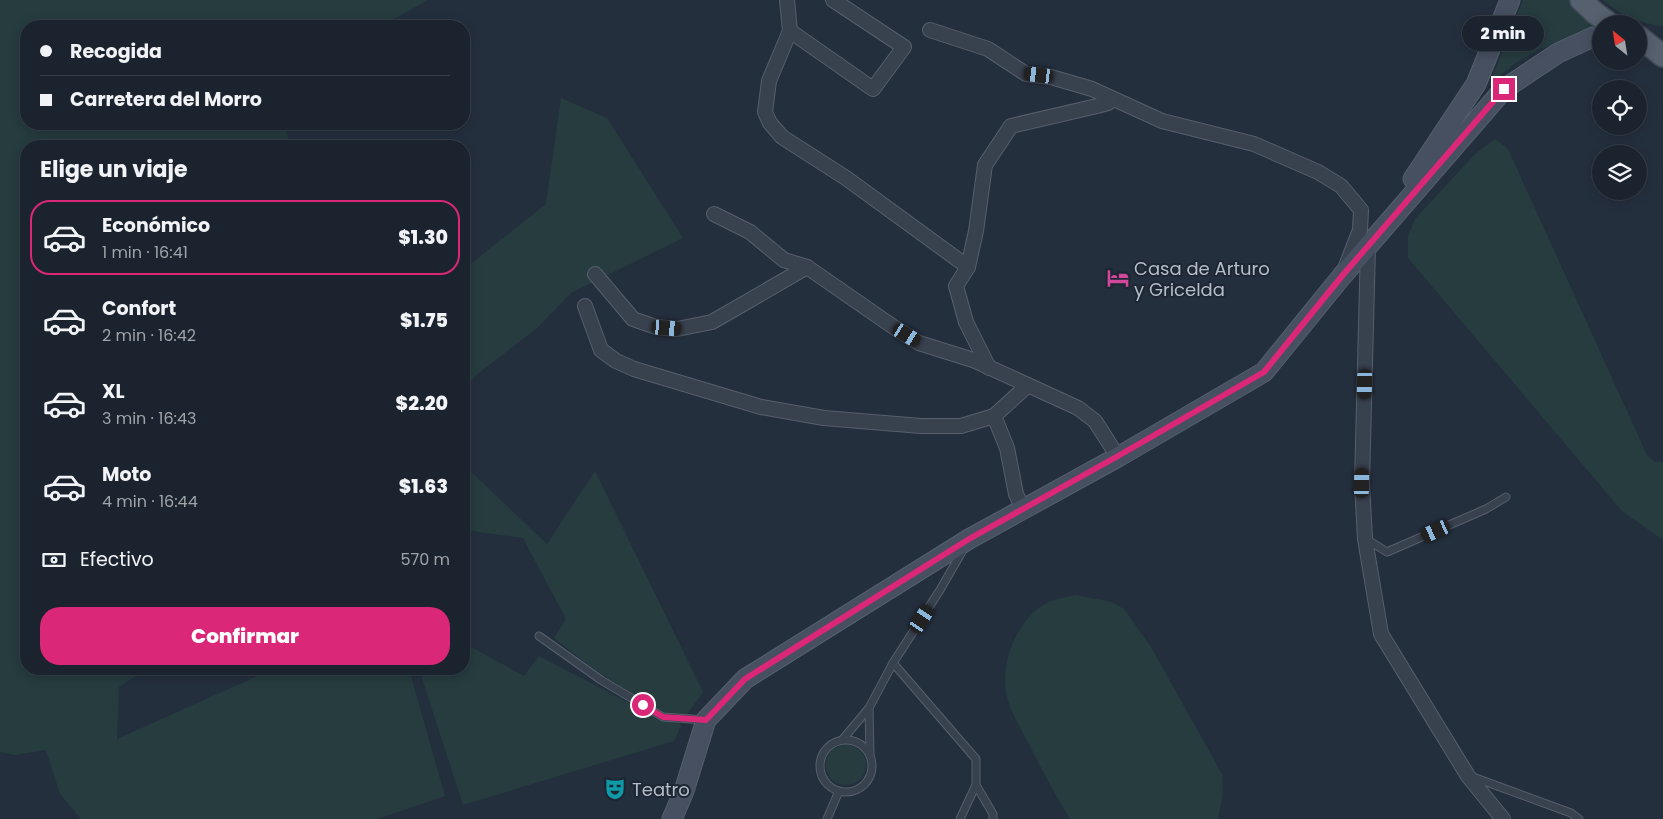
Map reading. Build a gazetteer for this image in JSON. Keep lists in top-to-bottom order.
{
  "places": {
    "hotel": ["Casa de Arturo y Gricelda"],
    "theatre": ["Teatro"]
  },
  "north": "top left",
  "page": {
    "bubble": "2 min",
    "banner": ["Recogida", "Carretera del Morro"],
    "heading": "Elige un viaje",
    "list": [
      {
        "name": "Económico",
        "note": "1 min · 16:41",
        "value": "$1.30"
      },
      {
        "name": "Confort",
        "note": "2 min · 16:42",
        "value": "$1.75"
      },
      {
        "name": "XL",
        "note": "3 min · 16:43",
        "value": "$2.20"
      },
      {
        "name": "Moto",
        "note": "4 min · 16:44",
        "value": "$1.63"
      }
    ],
    "pay": ["Efectivo", "570 m"],
    "buttons": "Confirmar"
  }
}
